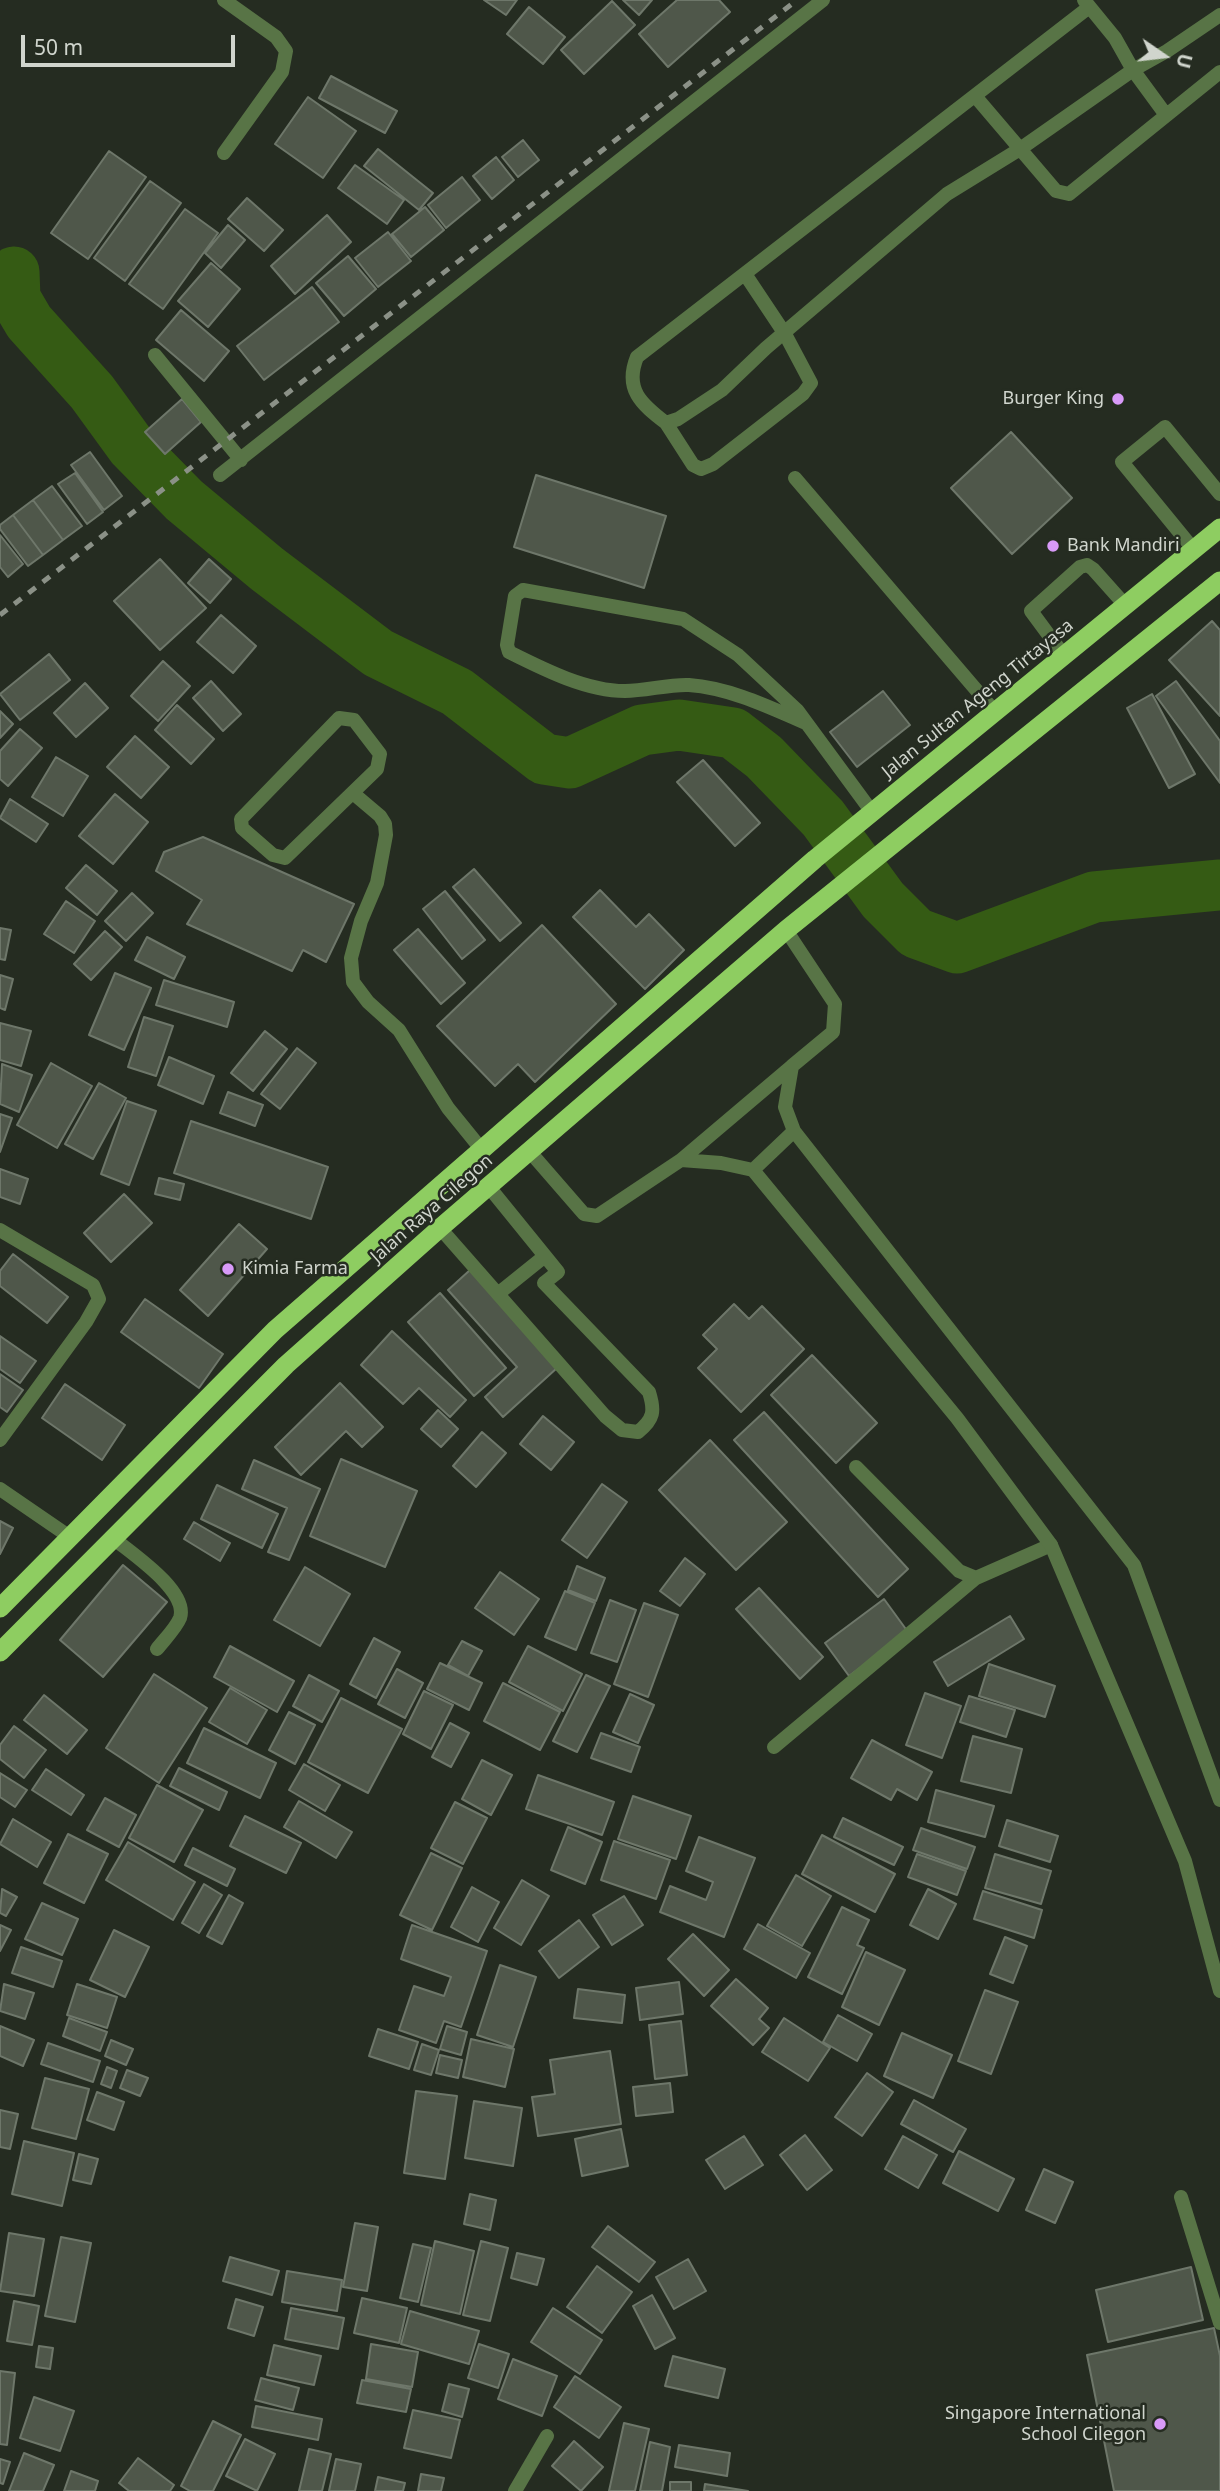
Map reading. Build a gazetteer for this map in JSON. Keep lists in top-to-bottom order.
{
  "streets": {
    "highway": ["Jalan Sultan Ageng Tirtayasa", "Jalan Raya Cilegon"]
  },
  "crossings": [
    ["Jalan Sultan Ageng Tirtayasa", "Jalan Raya Cilegon"]
  ],
  "places": [
    "Burger King",
    "Bank Mandiri",
    "Kimia Farma",
    "Singapore International School Cilegon"
  ],
  "scale_bar": "50 m",
  "north": "right"
}
